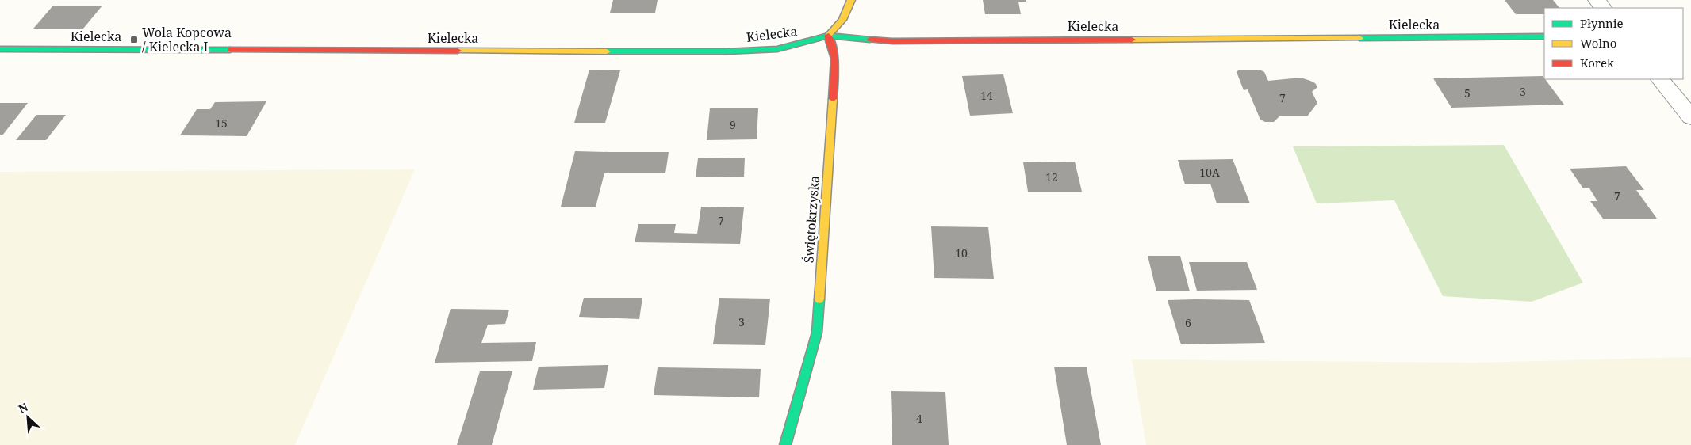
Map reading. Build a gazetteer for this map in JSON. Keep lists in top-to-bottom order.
{
  "streets": {
    "street": ["Kielecka", "Świętokrzyska"]
  },
  "crossings": [
    ["Kielecka", "Świętokrzyska"]
  ],
  "places": {
    "transit": ["Wola Kopcowa / Kielecka I"]
  },
  "house_numbers": [
    "3",
    "5",
    "14",
    "7",
    "15",
    "9",
    "10A",
    "12",
    "7",
    "7",
    "10",
    "3",
    "6",
    "4"
  ],
  "legend": ["Płynnie", "Wolno", "Korek"],
  "north": "top left"
}
